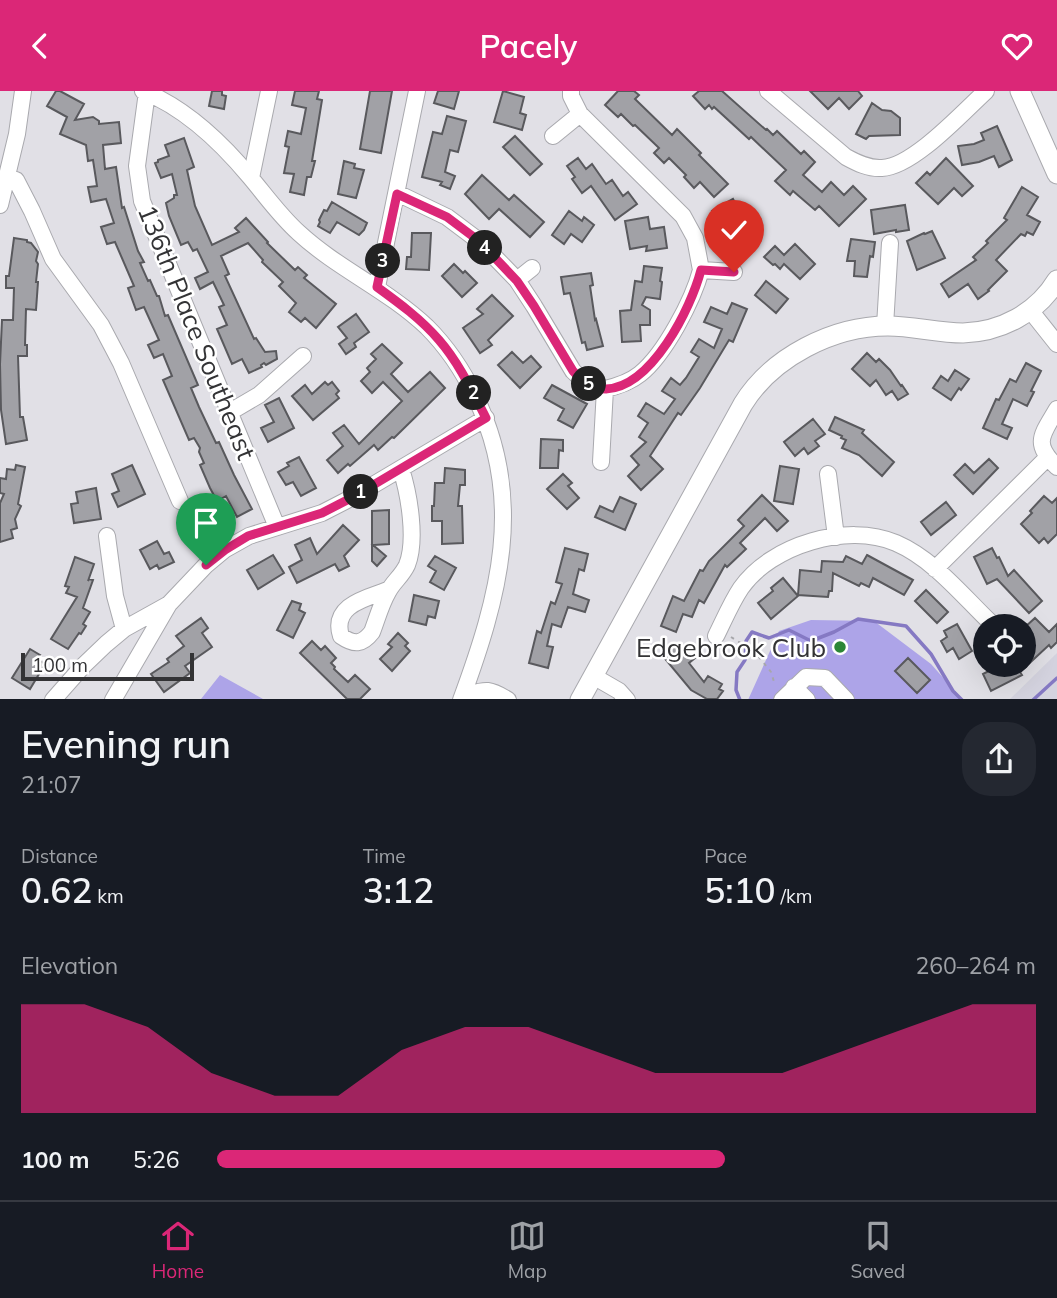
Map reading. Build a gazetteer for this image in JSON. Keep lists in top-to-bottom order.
{
  "streets": {
    "street": ["136th Place Southeast"]
  },
  "places": ["Edgebrook Club"],
  "scale_bar": "100 m",
  "page": {
    "header": "Pacely",
    "pins": [
      "4",
      "3",
      "5",
      "2",
      "1"
    ],
    "scale": "100 m",
    "heading": ["Evening run", "21:07"],
    "stats": [
      ["Distance", "0.62 km"],
      ["Time", "3:12"],
      ["Pace", "5:10 /km"]
    ],
    "chart": ["Elevation", "260–264 m"],
    "list": [
      {
        "name": "100 m",
        "note": "5:26"
      }
    ],
    "tabs": ["Home", "Map", "Saved"]
  }
}
